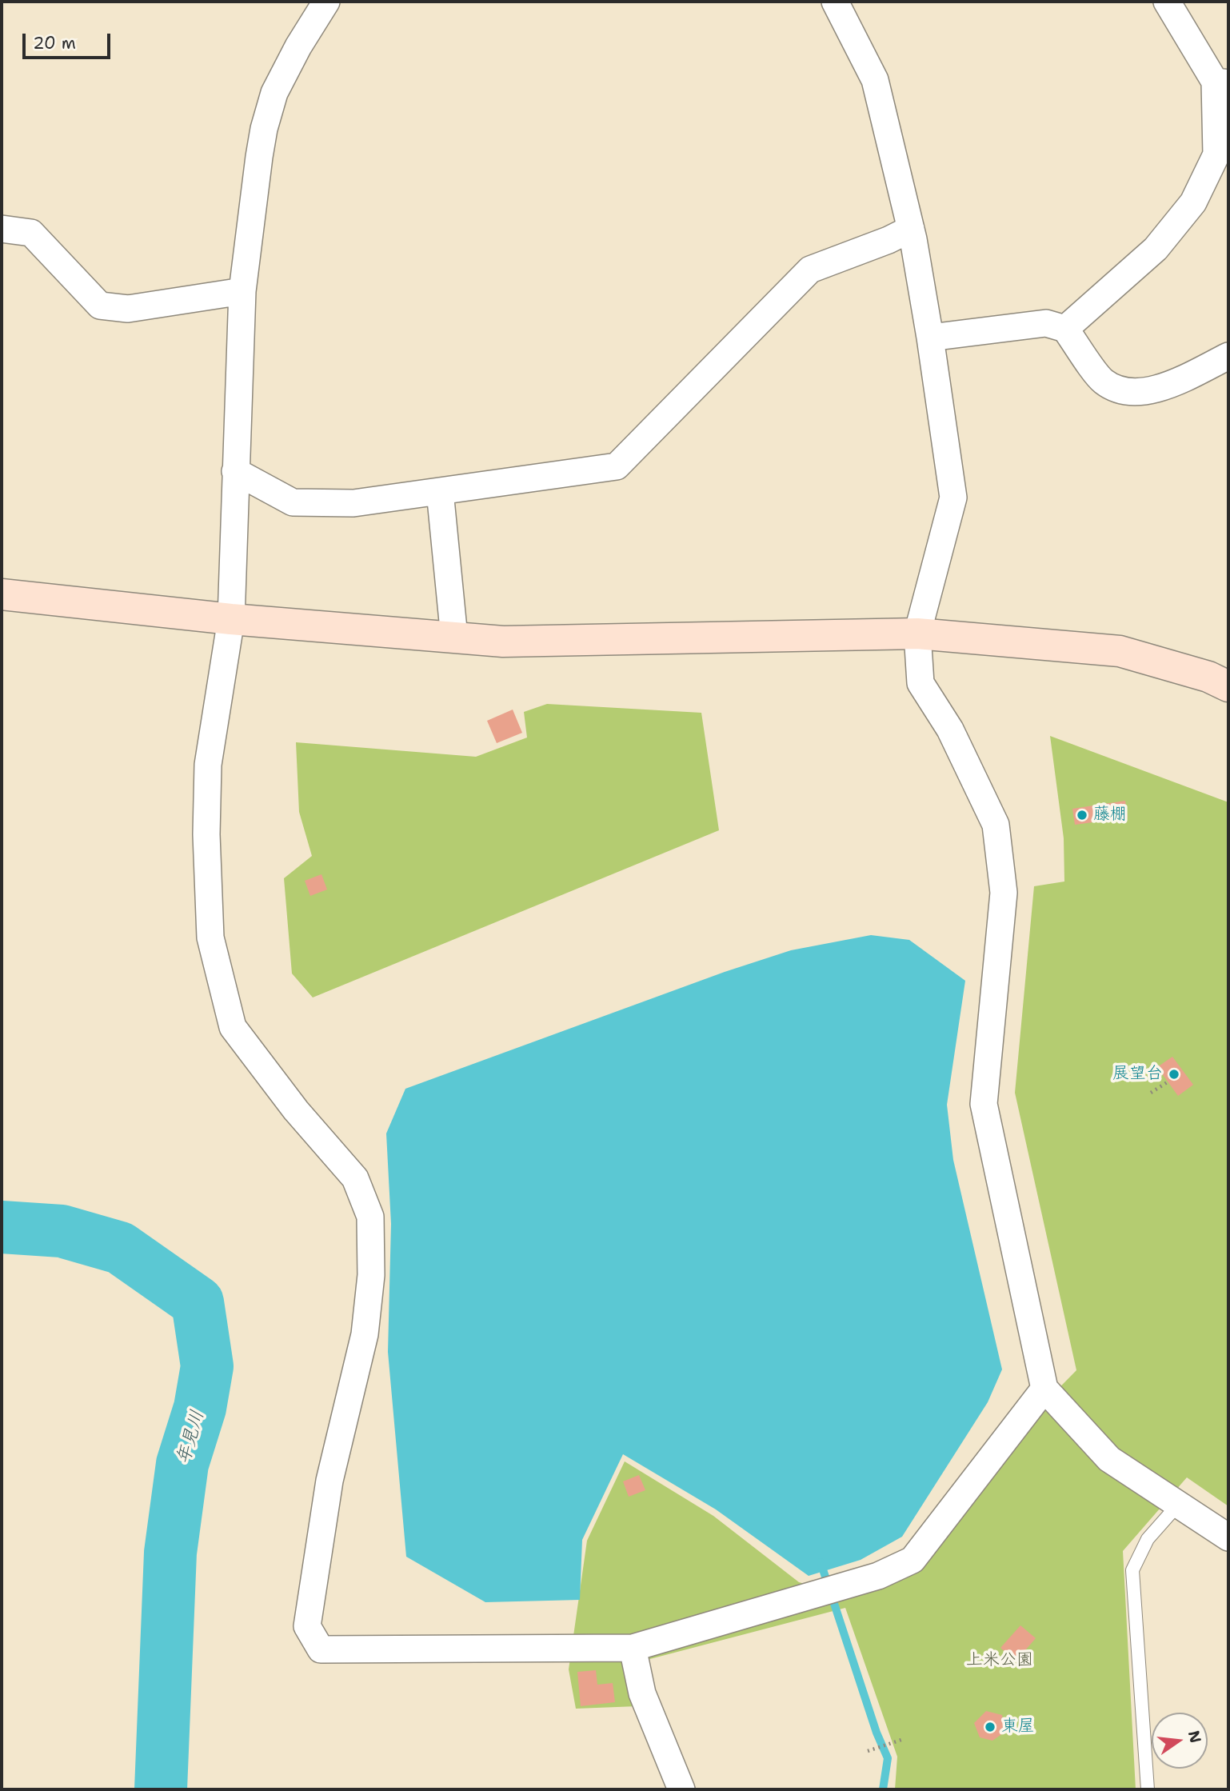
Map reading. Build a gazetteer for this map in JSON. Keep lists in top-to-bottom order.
{
  "water": ["年見川"],
  "parks": ["上米公園"],
  "places": ["藤棚", "展望台", "東屋"],
  "scale_bar": "20 m",
  "north": "right"
}
